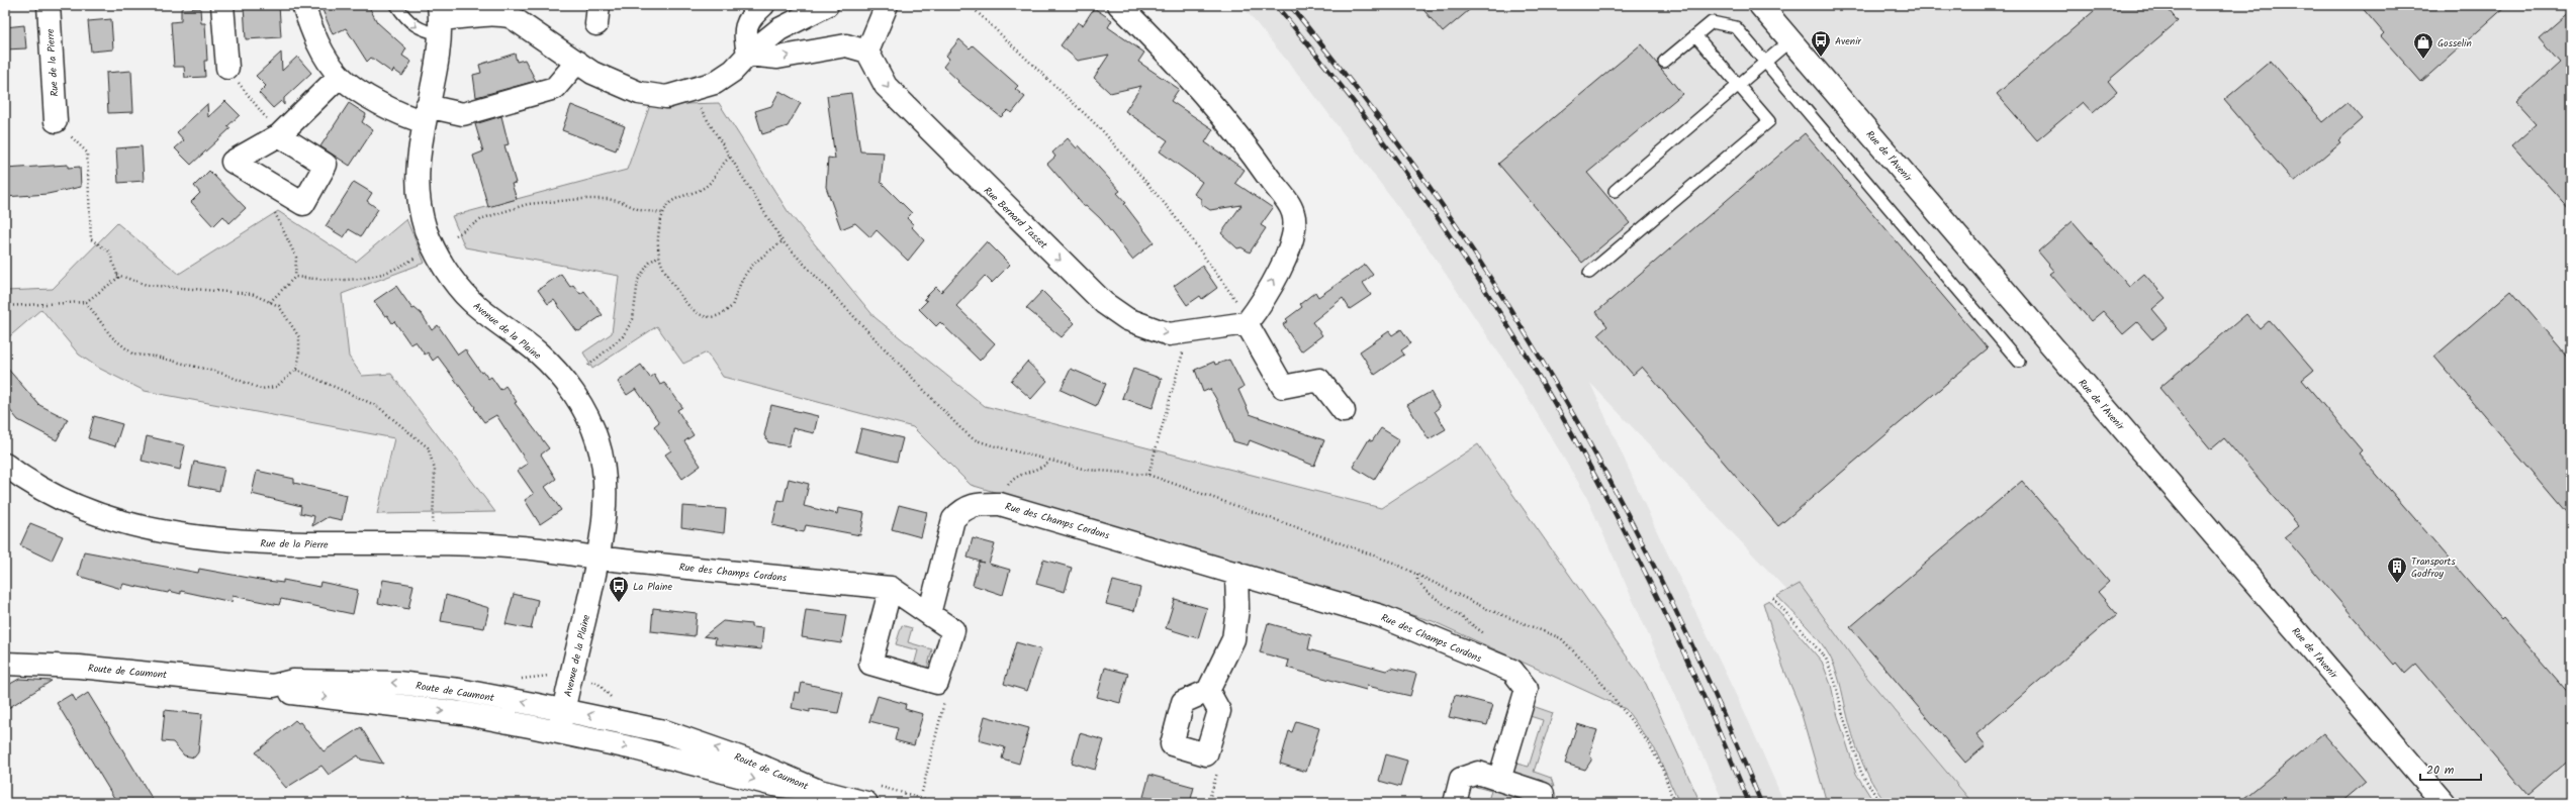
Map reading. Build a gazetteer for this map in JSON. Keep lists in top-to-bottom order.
{
  "streets": {
    "street": [
      "Rue de la Pierre",
      "Rue de l'Avenir",
      "Rue Bernard Tasset",
      "Avenue de la Plaine",
      "Rue des Champs Cordons",
      "Route de Caumont"
    ]
  },
  "crossings": [
    ["Rue de la Pierre", "Avenue de la Plaine"],
    ["Rue de la Pierre", "Rue des Champs Cordons"],
    ["Avenue de la Plaine", "Rue des Champs Cordons"],
    ["Avenue de la Plaine", "Route de Caumont"]
  ],
  "one_way": ["Rue Bernard Tasset"],
  "places": {
    "bus stop": ["Avenir", "La Plaine"],
    "shop": ["Gosselin"],
    "building": ["Transports Godfroy"]
  },
  "scale_bar": "20 m"
}
